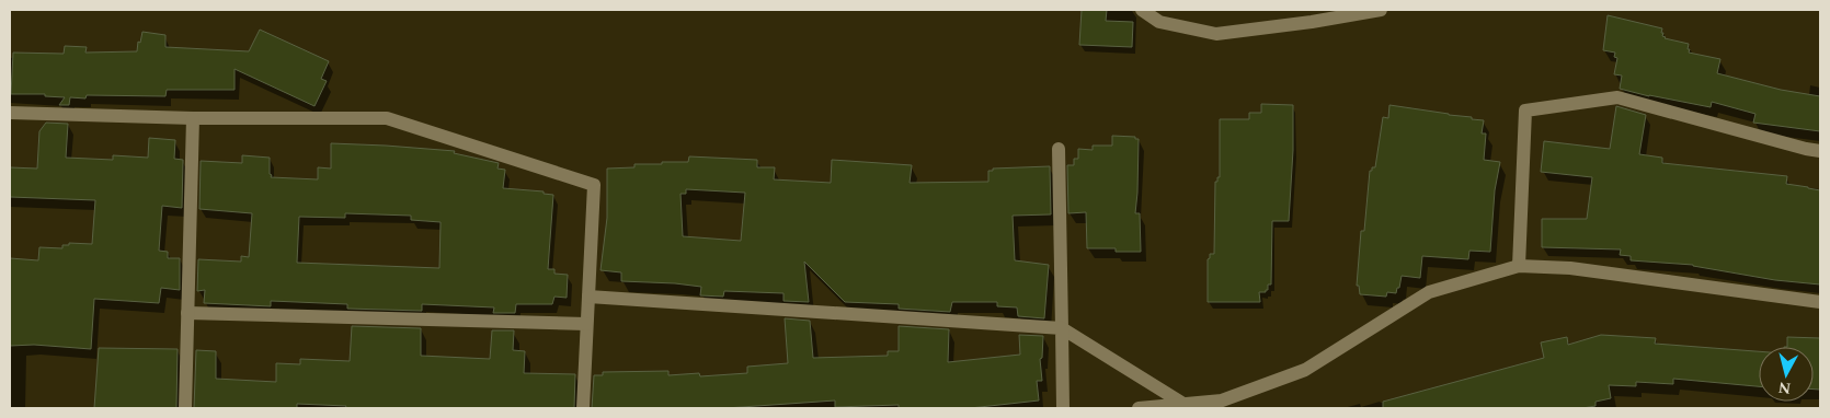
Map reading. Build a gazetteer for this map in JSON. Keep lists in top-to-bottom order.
{
  "north": "bottom"
}
